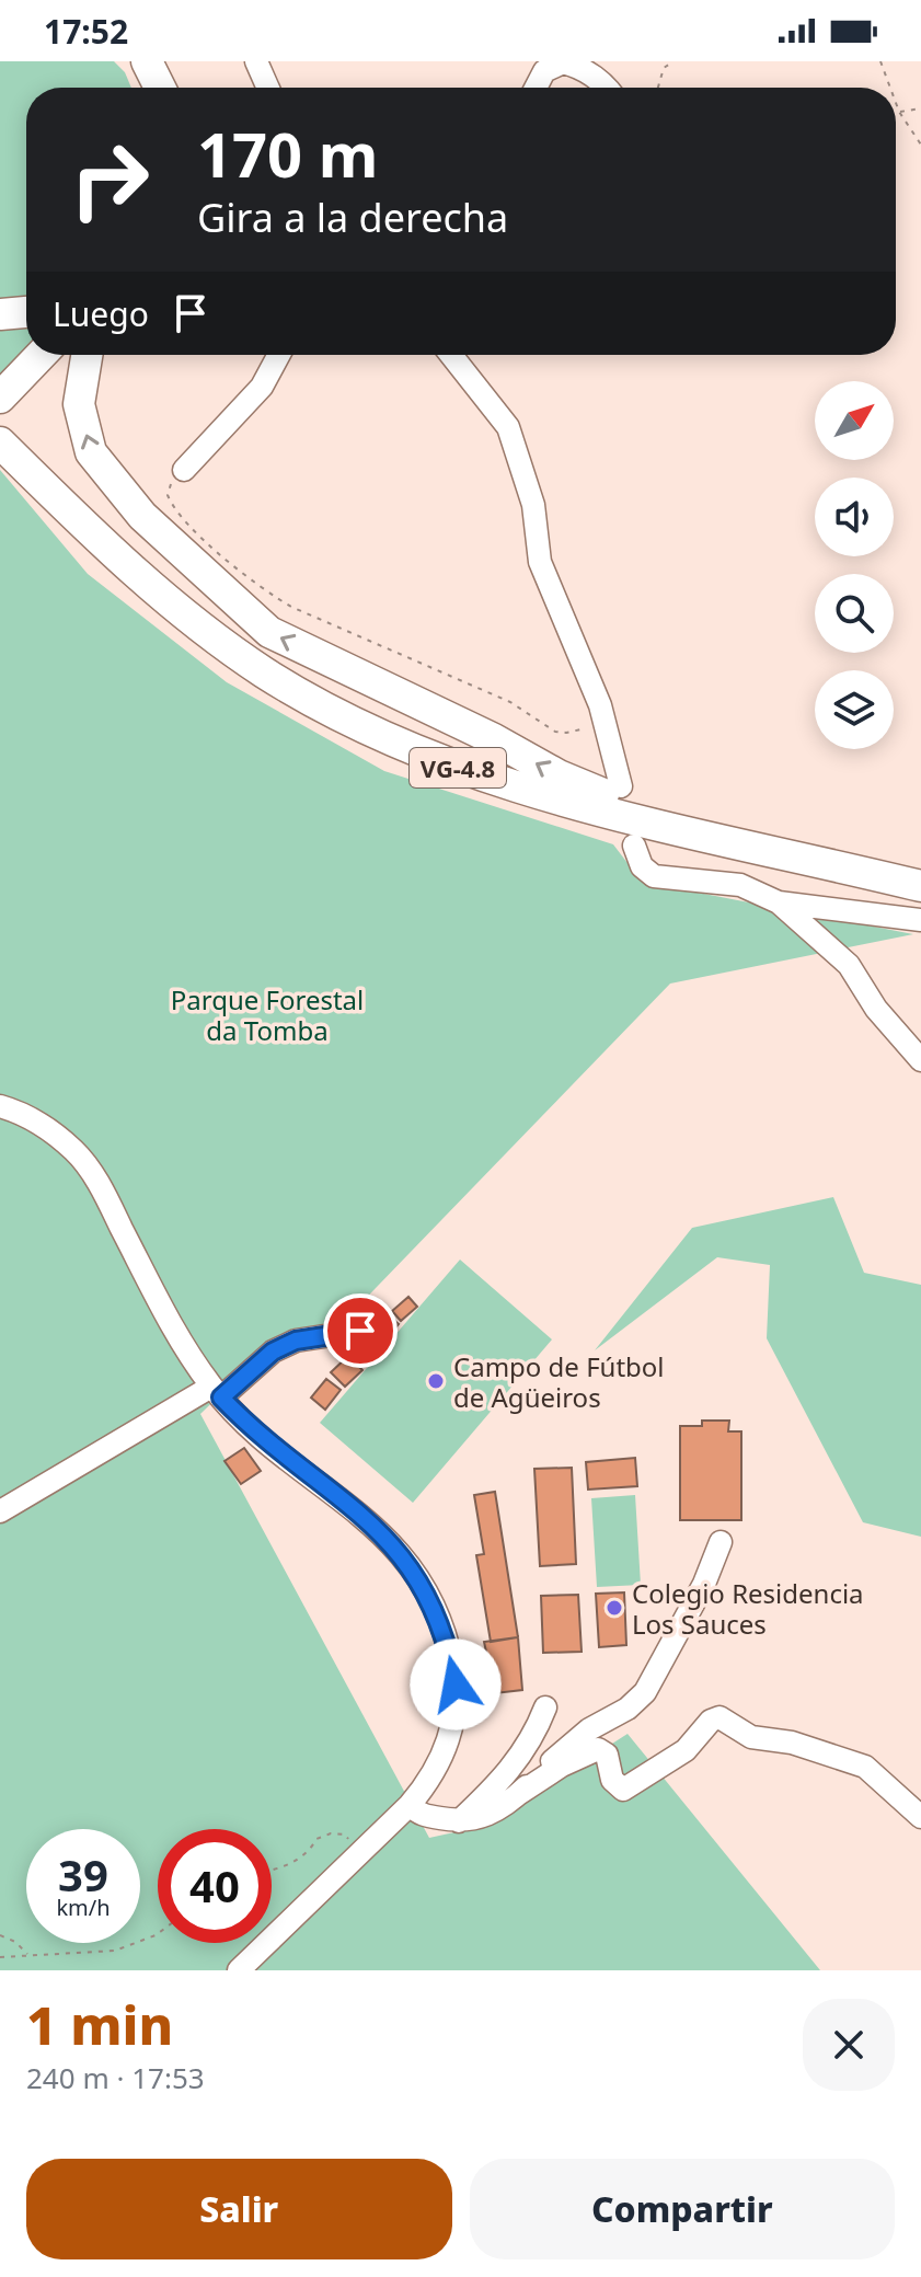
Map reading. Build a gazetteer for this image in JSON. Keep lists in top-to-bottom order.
{
  "streets": {
    "highway": ["VG-4.8"]
  },
  "parks": ["Parque Forestal da Tomba"],
  "places": ["Campo de Fútbol de Agüeiros", "Colegio Residencia Los Sauces"],
  "north": "top right",
  "page": {
    "status": "17:52",
    "turn": ["170 m", "Gira a la derecha"],
    "then": "Luego",
    "speed": "39 km/h",
    "limit": "40",
    "heading": ["1 min", "240 m · 17:53"],
    "buttons": ["Salir", "Compartir"]
  }
}
